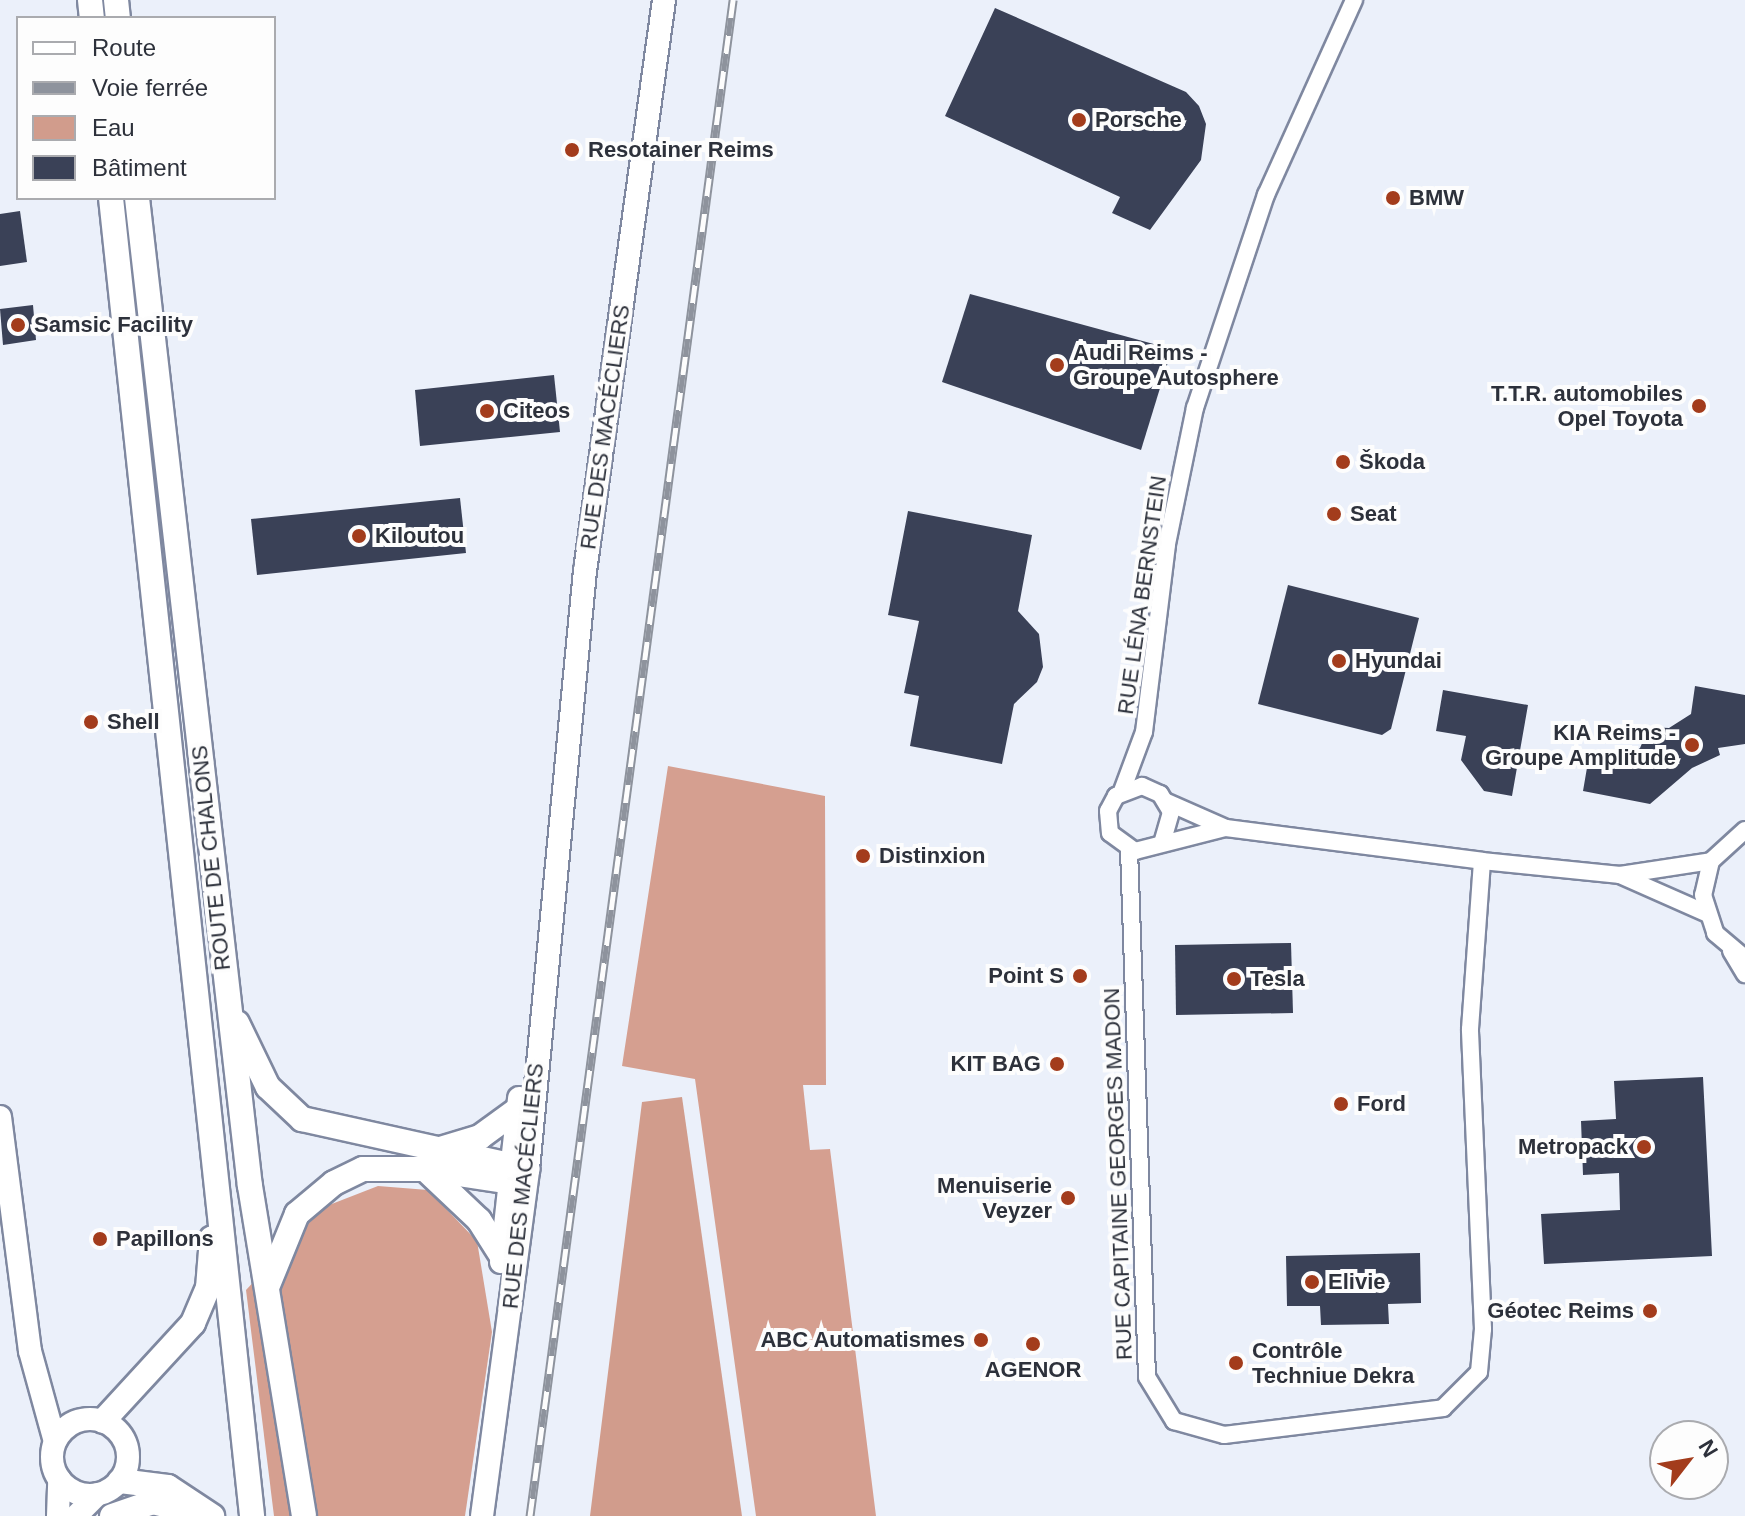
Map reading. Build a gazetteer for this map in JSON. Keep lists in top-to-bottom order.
{
  "streets": {
    "main road": ["ROUTE DE CHALONS"],
    "street": ["RUE DES MACÉCLIERS", "RUE LÉNA BERNSTEIN", "RUE CAPITAINE GEORGES MADON"]
  },
  "crossings": [
    ["RUE LÉNA BERNSTEIN", "RUE CAPITAINE GEORGES MADON"]
  ],
  "places": [
    "Porsche",
    "Resotainer Reims",
    "BMW",
    "Samsic Facility",
    "Audi Reims - Groupe Autosphere",
    "T.T.R. automobiles Opel Toyota",
    "Citeos",
    "Škoda",
    "Seat",
    "Kiloutou",
    "Hyundai",
    "Shell",
    "KIA Reims - Groupe Amplitude",
    "Distinxion",
    "Point S",
    "Tesla",
    "KIT BAG",
    "Ford",
    "Metropack",
    "Menuiserie Veyzer",
    "Papillons",
    "Elivie",
    "Géotec Reims",
    "ABC Automatismes",
    "AGENOR",
    "Contrôle Techniue Dekra"
  ],
  "legend": [
    "Route",
    "Voie ferrée",
    "Eau",
    "Bâtiment"
  ],
  "north": "top right"
}
